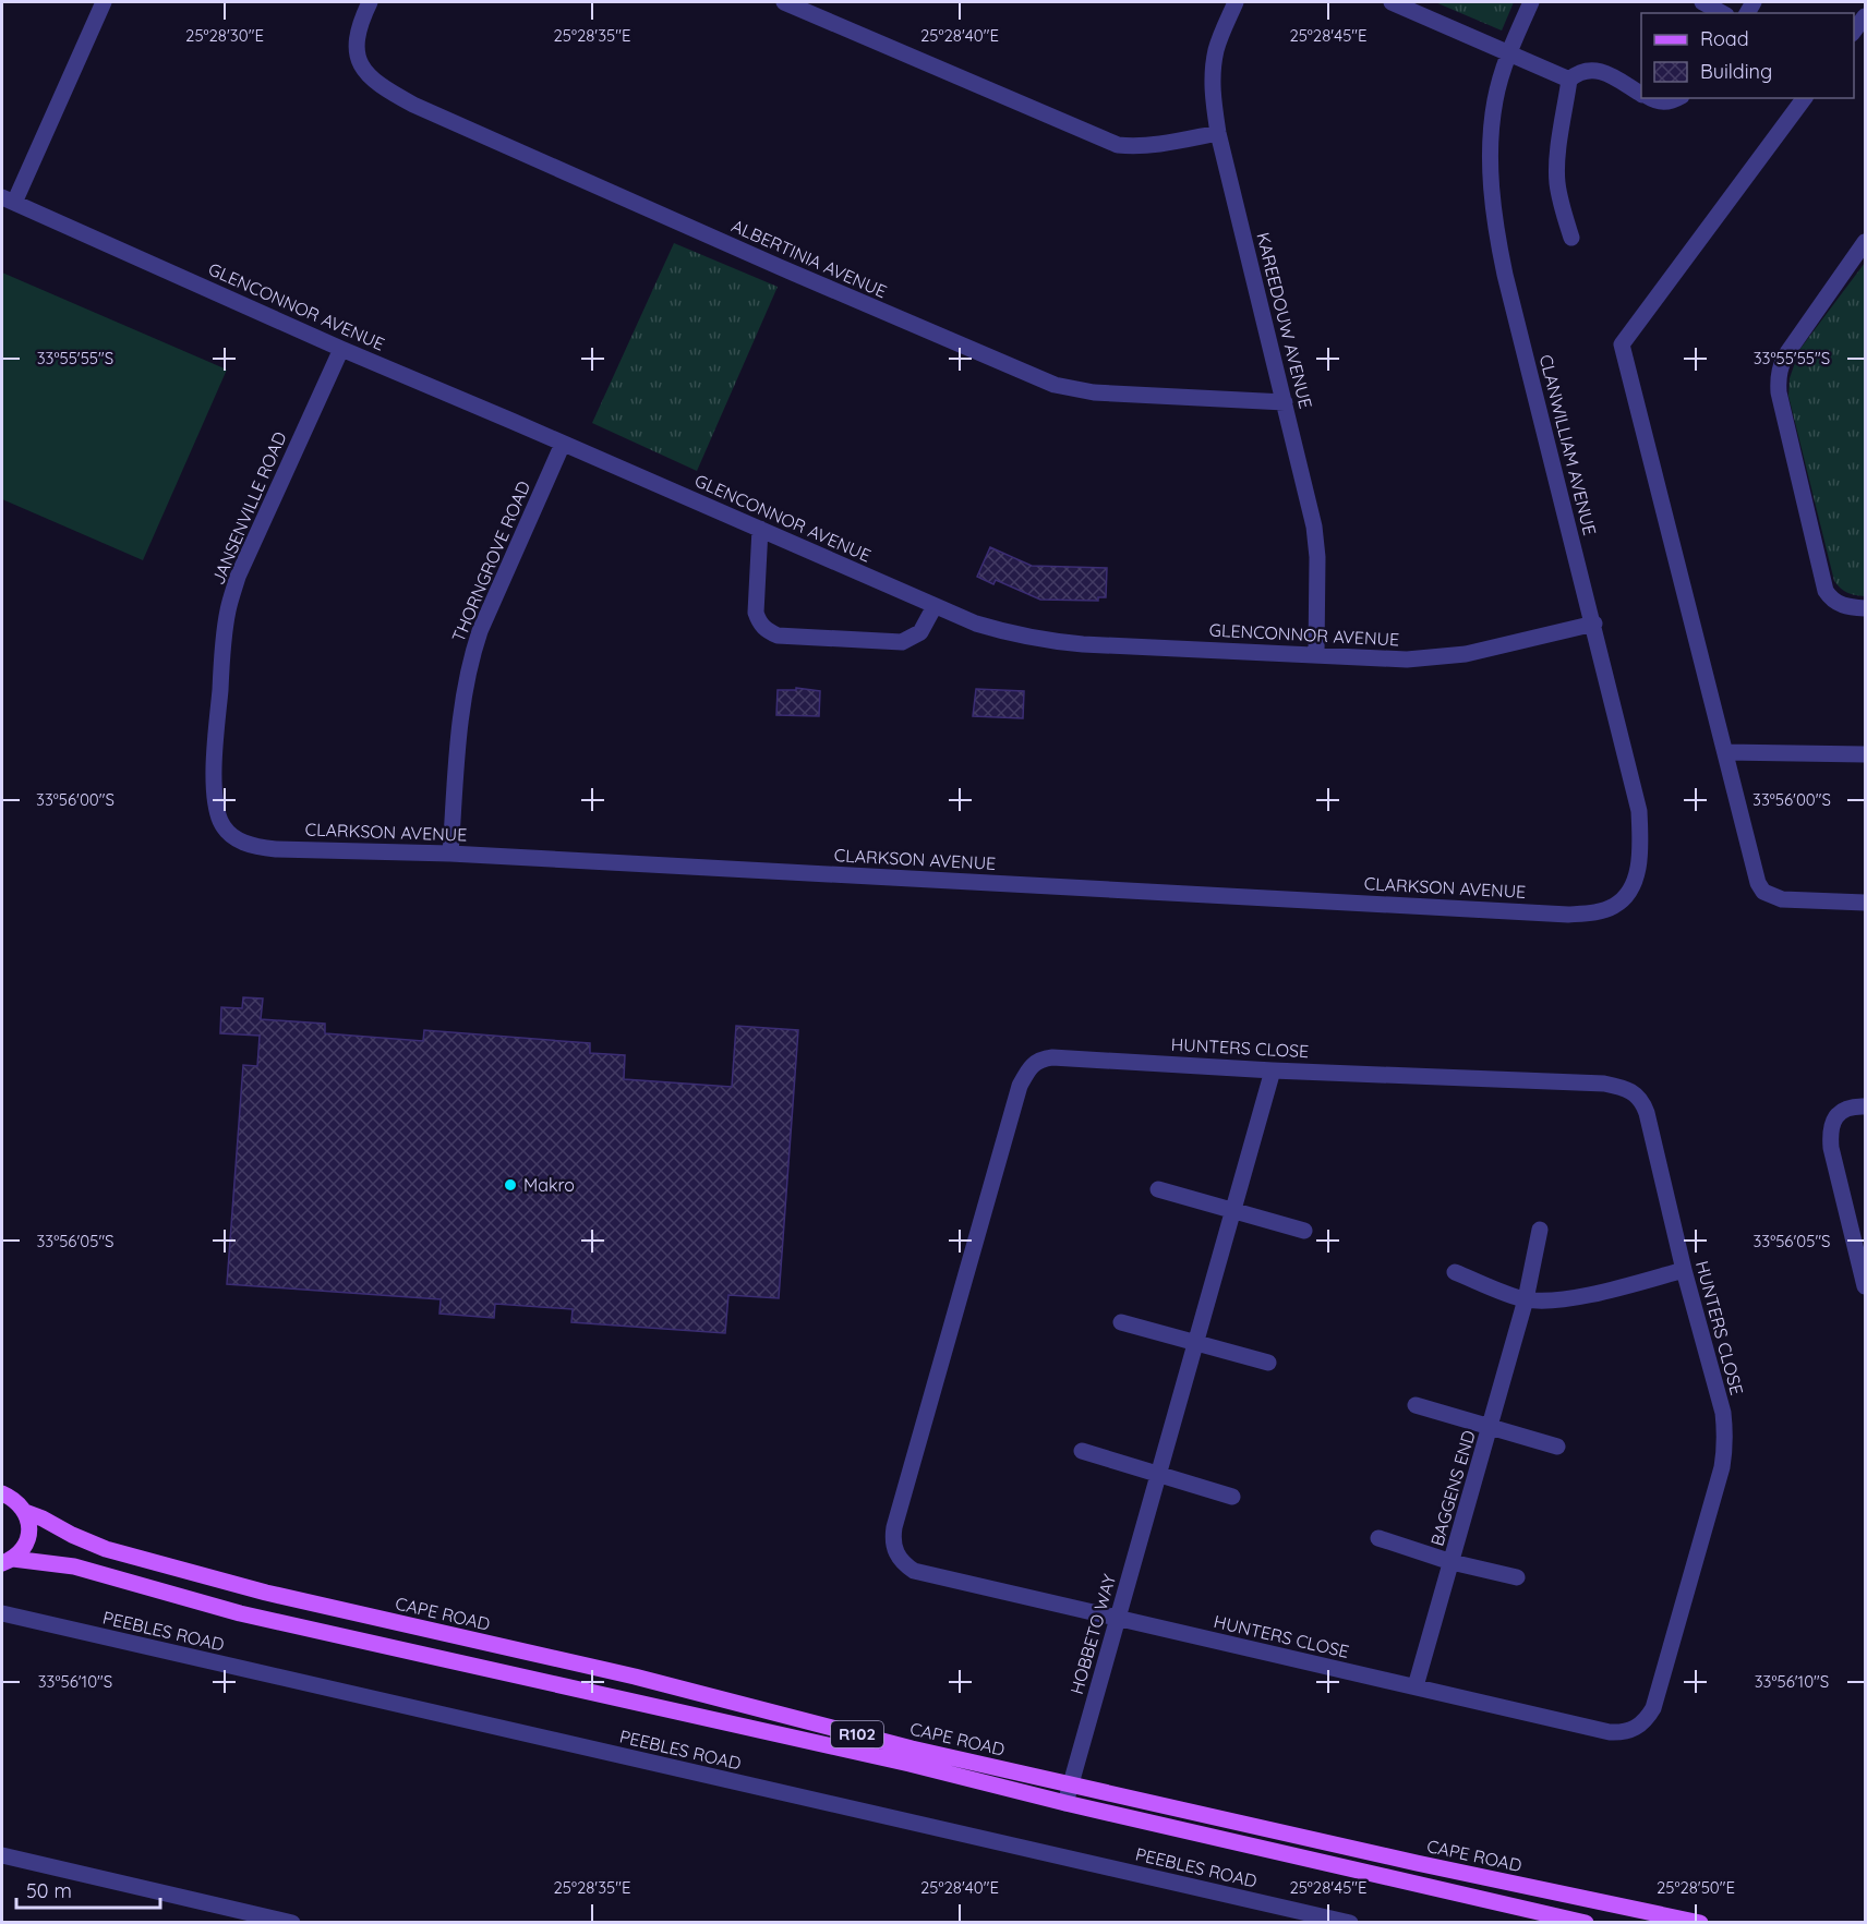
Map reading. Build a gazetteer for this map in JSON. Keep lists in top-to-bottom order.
{
  "streets": {
    "main road": ["CAPE ROAD", "R102"],
    "street": [
      "ALBERTINIA AVENUE",
      "GLENCONNOR AVENUE",
      "KAREEDOUW AVENUE",
      "CLANWILLIAM AVENUE",
      "JANSENVILLE ROAD",
      "THORNGROVE ROAD",
      "CLARKSON AVENUE",
      "HUNTERS CLOSE",
      "BAGGENS END",
      "PEEBLES ROAD",
      "HOBBETO WAY"
    ]
  },
  "crossings": [
    ["ALBERTINIA AVENUE", "KAREEDOUW AVENUE"],
    ["GLENCONNOR AVENUE", "KAREEDOUW AVENUE"],
    ["GLENCONNOR AVENUE", "CLANWILLIAM AVENUE"],
    ["GLENCONNOR AVENUE", "JANSENVILLE ROAD"],
    ["GLENCONNOR AVENUE", "THORNGROVE ROAD"],
    ["CLANWILLIAM AVENUE", "CLARKSON AVENUE"],
    ["JANSENVILLE ROAD", "CLARKSON AVENUE"],
    ["THORNGROVE ROAD", "CLARKSON AVENUE"],
    ["HUNTERS CLOSE", "BAGGENS END"],
    ["HUNTERS CLOSE", "HOBBETO WAY"],
    ["CAPE ROAD", "HOBBETO WAY"]
  ],
  "places": ["Makro"],
  "legend": ["Road", "Building"],
  "scale_bar": "50 m",
  "coordinates": [
    "25°28'30\"E",
    "25°28'35\"E",
    "25°28'40\"E",
    "25°28'45\"E",
    "33°55'55\"S",
    "33°56'00\"S",
    "33°56'05\"S",
    "33°56'10\"S",
    "25°28'50\"E"
  ]
}
